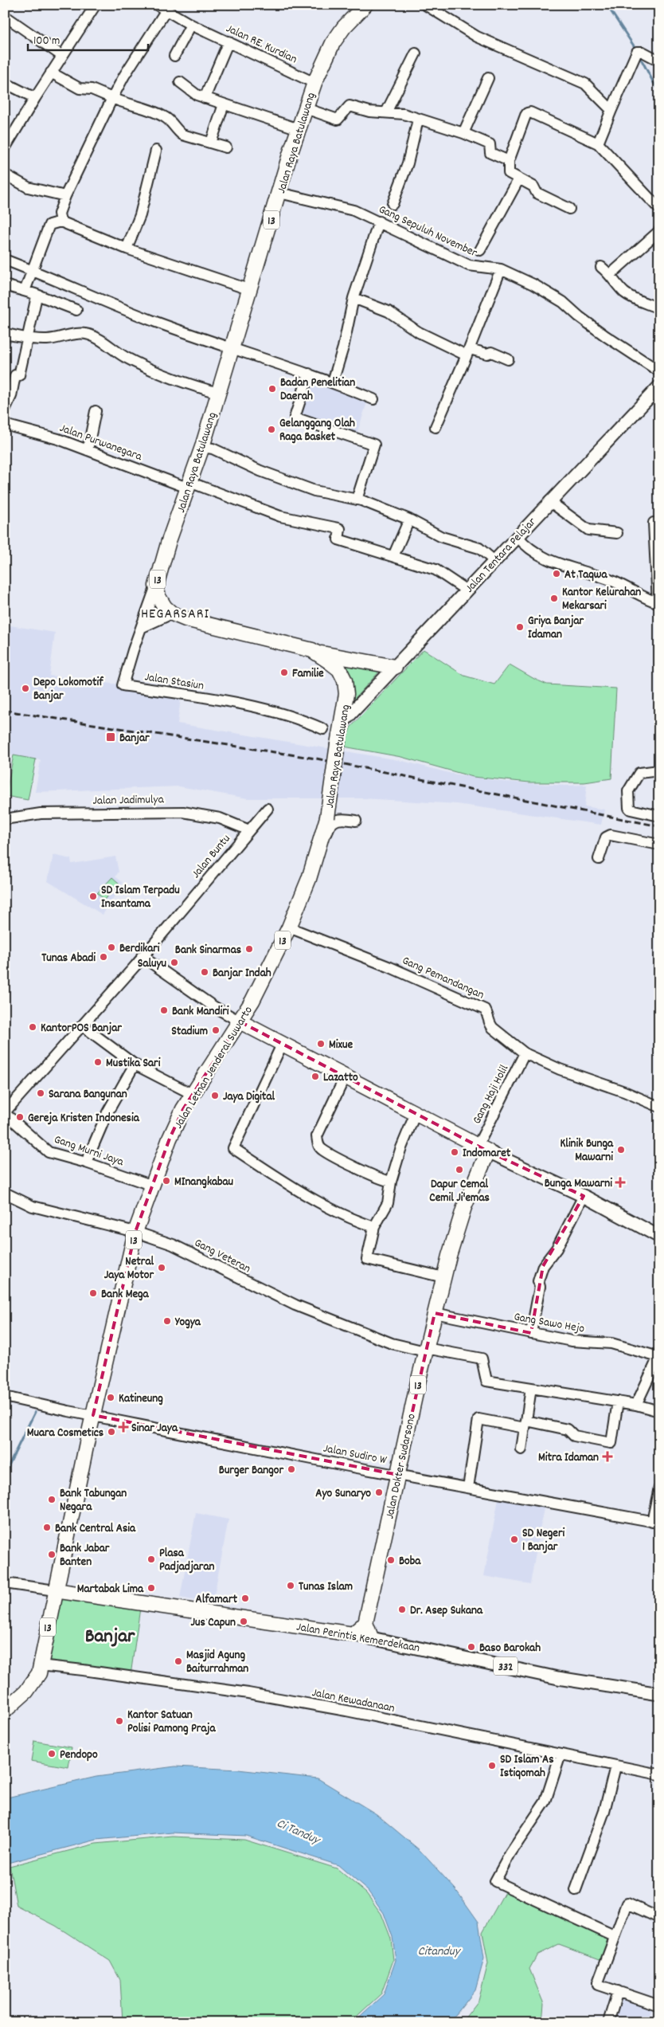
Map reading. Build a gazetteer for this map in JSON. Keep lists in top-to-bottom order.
{
  "streets": {
    "highway": [
      "Jalan Raya Batulawang",
      "13",
      "Jalan Letnan Jenderal Suwarto",
      "Jalan Dokter Sudarsono",
      "Jalan Perintis Kemerdekaan"
    ],
    "main road": ["Jalan Tentara Pelajar", "332"],
    "street": [
      "Jalan RE. Kurdian",
      "Gang Sepuluh November",
      "Jalan Purwanegara",
      "Jalan Stasiun",
      "Jalan Jadimulya",
      "Jalan Buntu",
      "Gang Pemandangan",
      "Gang Haji Holil",
      "Gang Murni Jaya",
      "Gang Veteran",
      "Gang Sawo Hejo",
      "Jalan Sudiro W",
      "Jalan Kewadanaan"
    ]
  },
  "crossings": [
    ["Jalan RE. Kurdian", "Jalan Raya Batulawang"],
    ["Jalan Raya Batulawang", "13"],
    ["Jalan Raya Batulawang", "Gang Sepuluh November"],
    ["Jalan Raya Batulawang", "Jalan Purwanegara"],
    ["Jalan Raya Batulawang", "Jalan Tentara Pelajar"],
    ["Jalan Raya Batulawang", "Jalan Stasiun"],
    ["Jalan Raya Batulawang", "Jalan Letnan Jenderal Suwarto"],
    ["13", "Jalan Stasiun"],
    ["13", "Jalan Letnan Jenderal Suwarto"],
    ["13", "Jalan Sudiro W"],
    ["13", "Jalan Perintis Kemerdekaan"],
    ["13", "Jalan Kewadanaan"],
    ["Jalan Jadimulya", "Jalan Buntu"],
    ["Jalan Buntu", "Gang Murni Jaya"],
    ["Gang Pemandangan", "Jalan Letnan Jenderal Suwarto"],
    ["Gang Pemandangan", "Gang Haji Holil"],
    ["Jalan Letnan Jenderal Suwarto", "Gang Murni Jaya"],
    ["Jalan Letnan Jenderal Suwarto", "Gang Veteran"],
    ["Jalan Letnan Jenderal Suwarto", "Jalan Sudiro W"],
    ["Gang Haji Holil", "Jalan Dokter Sudarsono"],
    ["Gang Veteran", "Jalan Dokter Sudarsono"],
    ["Gang Sawo Hejo", "Jalan Dokter Sudarsono"],
    ["Jalan Sudiro W", "Jalan Dokter Sudarsono"]
  ],
  "districts": ["HEGARSARI", "Banjar"],
  "water": ["Ci Tanduy", "Citanduy"],
  "places": {
    "other": [
      "Badan Penelitian Daerah",
      "Gelanggang Olah Raga Basket",
      "At Taqwa",
      "Kantor Kelurahan Mekarsari",
      "Griya Banjar Idaman",
      "Familie",
      "Depo Lokomotif Banjar",
      "SD Islam Terpadu Insantama",
      "Berdikari",
      "Bank Sinarmas",
      "Tunas Abadi",
      "Saluyu",
      "Banjar Indah",
      "Bank Mandiri",
      "KantorPOS Banjar",
      "Stadium",
      "Mixue",
      "Mustika Sari",
      "Lazatto",
      "Sarana Bangunan",
      "Jaya Digital",
      "Gereja Kristen Indonesia",
      "Klinik Bunga Mawarni",
      "Indomaret",
      "Dapur Cemal Cemil Ji'emas",
      "MInangkabau",
      "Netral Jaya Motor",
      "Bank Mega",
      "Yogya",
      "Katineung",
      "Muara Cosmetics",
      "Burger Bangor",
      "Ayo Sunaryo",
      "Bank Tabungan Negara",
      "Bank Central Asia",
      "SD Negeri 1 Banjar",
      "Bank Jabar Banten",
      "Plasa Padjadjaran",
      "Boba",
      "Tunas Islam",
      "Martabak Lima",
      "Alfamart",
      "Dr. Asep Sukana",
      "Jus Capun",
      "Baso Barokah",
      "Masjid Agung Baiturrahman",
      "Kantor Satuan Polisi Pamong Praja",
      "Pendopo",
      "SD Islam As Istiqomah"
    ],
    "transit": ["Banjar"],
    "health": ["Bunga Mawarni", "Sinar Jaya", "Mitra Idaman"]
  },
  "scale_bar": "100 m"
}
